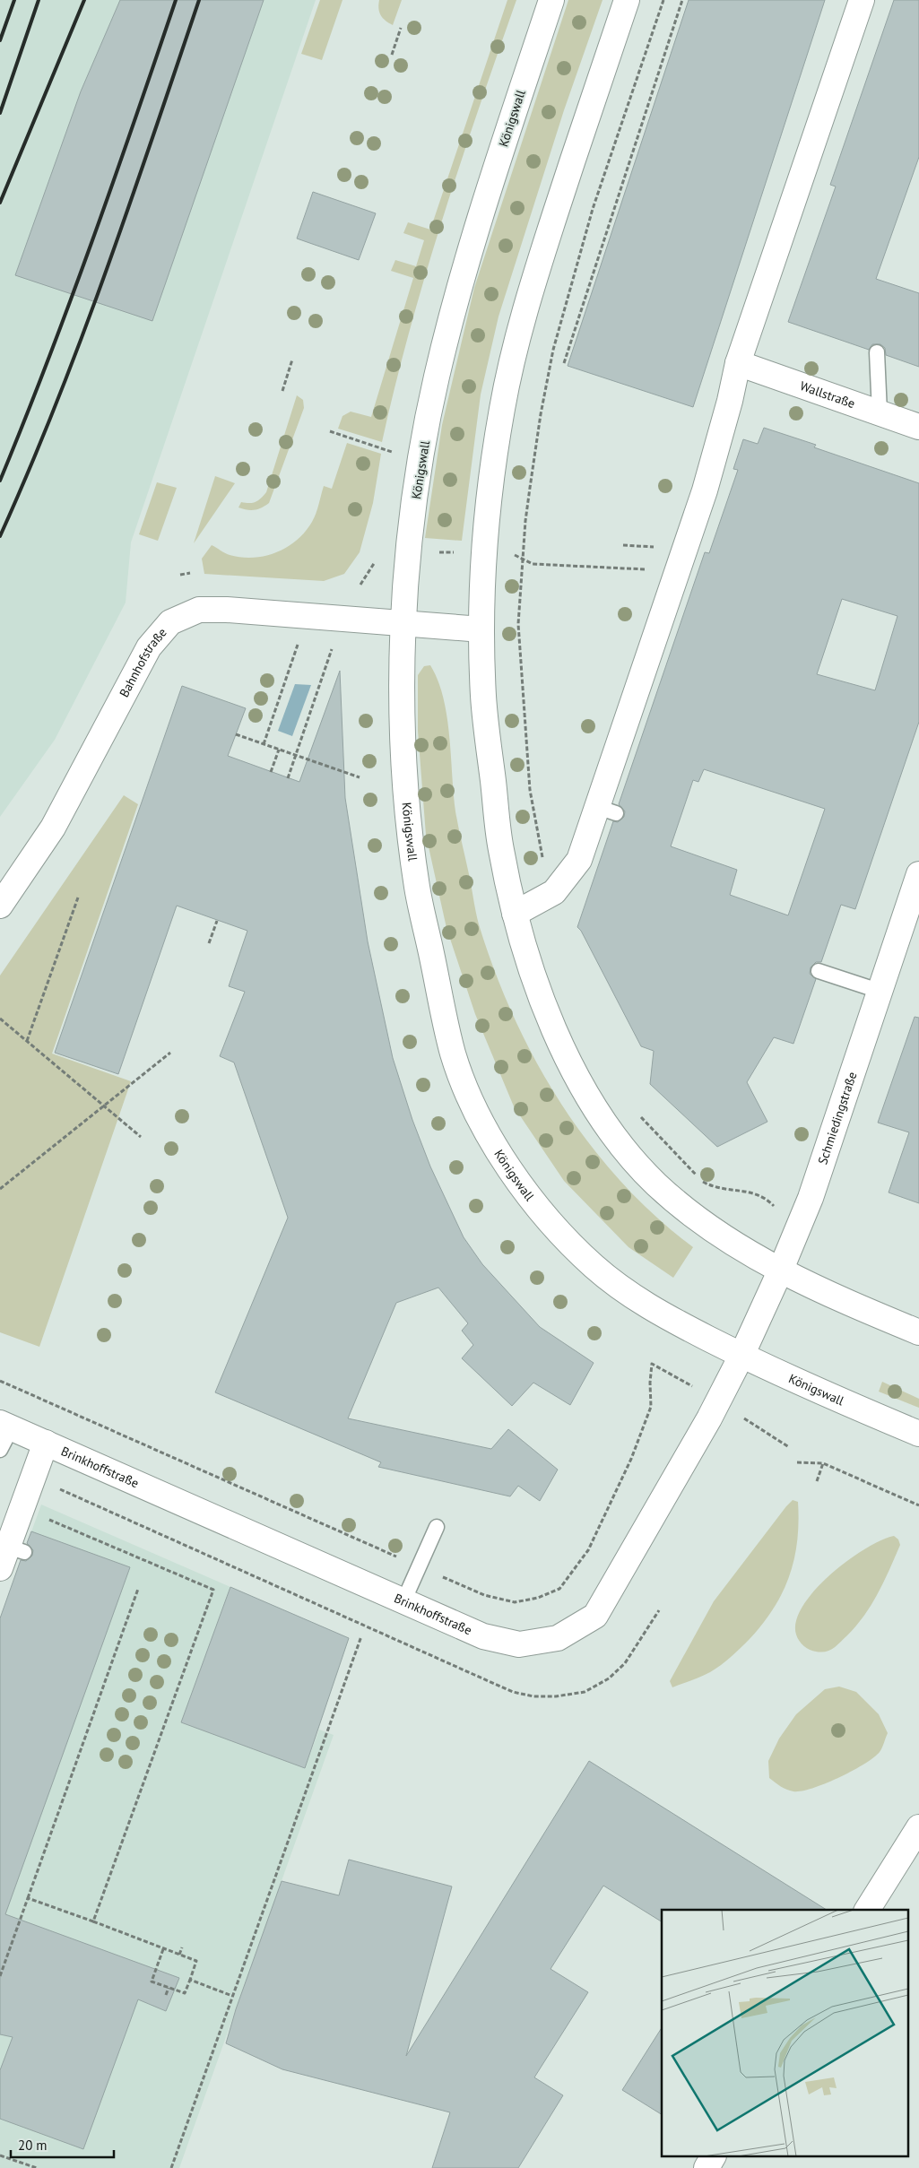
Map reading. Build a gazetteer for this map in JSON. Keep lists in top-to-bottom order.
{
  "streets": {
    "street": [
      "Königswall",
      "Wallstraße",
      "Bahnhofstraße",
      "Schmiedingstraße",
      "Brinkhoffstraße"
    ]
  },
  "crossings": [
    ["Königswall", "Bahnhofstraße"],
    ["Königswall", "Schmiedingstraße"],
    ["Königswall", "Brinkhoffstraße"],
    ["Schmiedingstraße", "Brinkhoffstraße"]
  ],
  "scale_bar": "20 m"
}
